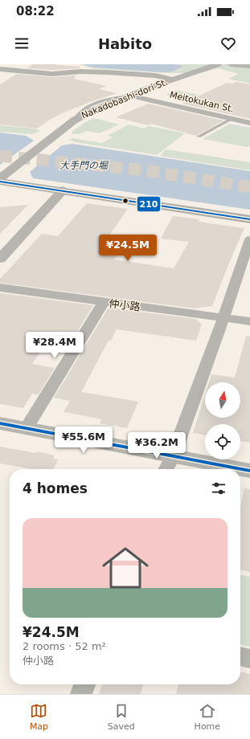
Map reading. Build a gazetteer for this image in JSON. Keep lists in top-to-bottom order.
{
  "streets": {
    "street": ["Nakadobashi-dori St.", "Meitokukan St.", "仲小路"]
  },
  "crossings": [
    ["Nakadobashi-dori St.", "Meitokukan St."]
  ],
  "water": ["大手門の堀"],
  "lines": ["transit line 210"],
  "north": "top",
  "page": {
    "status": "08:22",
    "header": "Habito",
    "price": [
      "¥24.5M",
      "¥28.4M",
      "¥55.6M",
      "¥36.2M"
    ],
    "heading": "4 homes",
    "list": [
      {
        "name": "¥24.5M",
        "note": "2 rooms · 52 m² · 仲小路"
      }
    ],
    "tabs": ["Map", "Saved", "Home"]
  }
}
